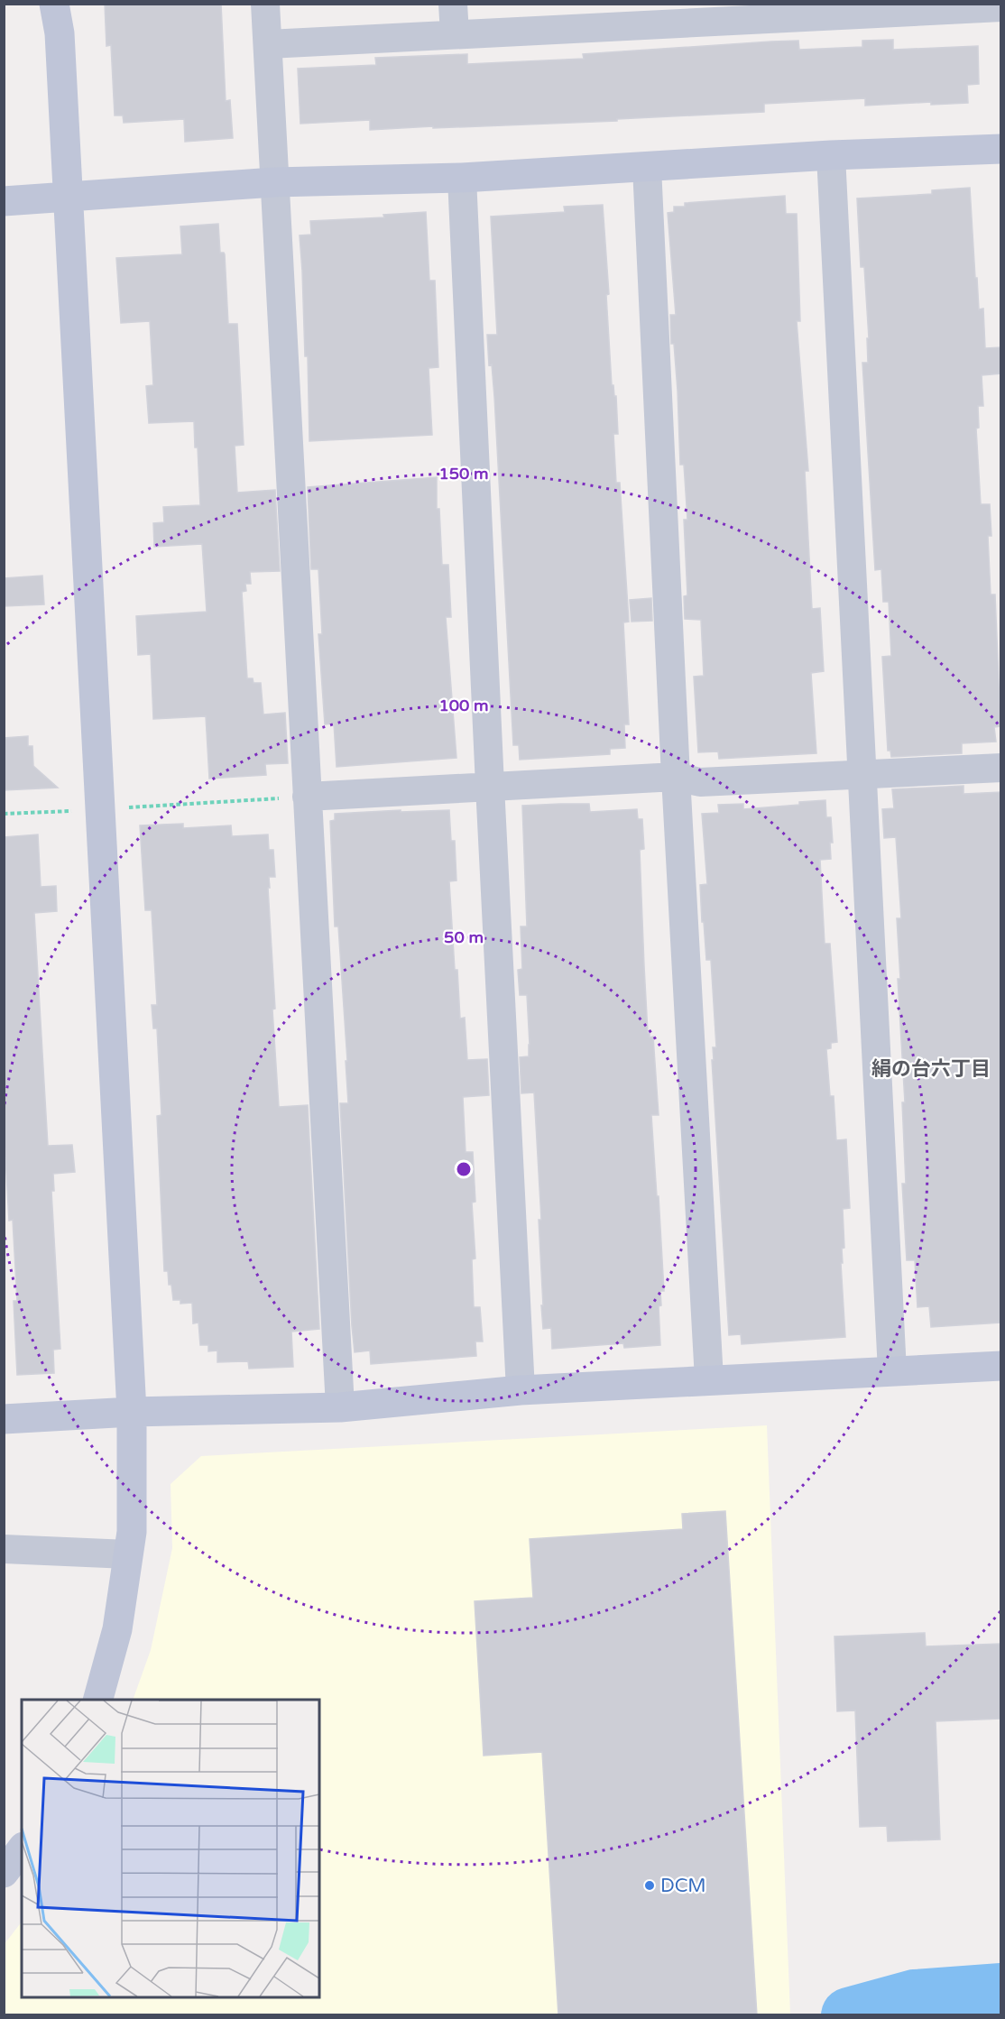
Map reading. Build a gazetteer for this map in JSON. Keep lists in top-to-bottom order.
{
  "districts": ["絹の台六丁目"],
  "places": ["DCM"],
  "rings": ["150 m", "100 m", "50 m"]
}
